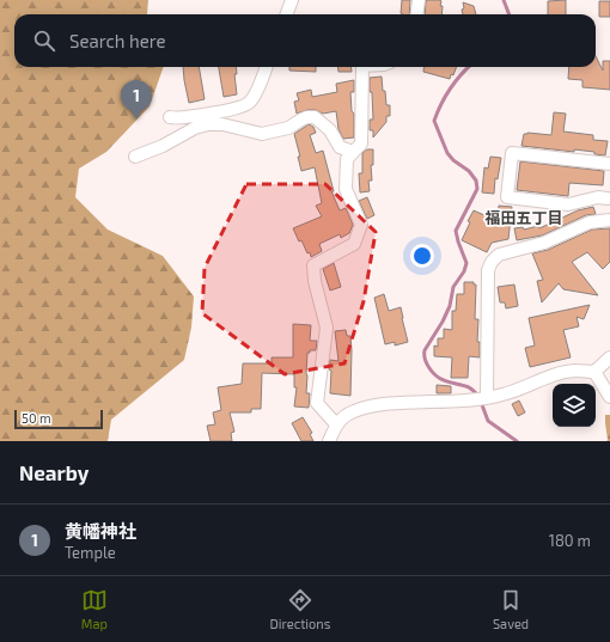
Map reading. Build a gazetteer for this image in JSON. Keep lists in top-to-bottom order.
{
  "districts": ["福田五丁目"],
  "scale_bar": "50 m",
  "page": {
    "search": "Search here",
    "pins": "1",
    "scale": "50 m",
    "heading": "Nearby",
    "list": [
      {
        "mark": "1",
        "name": "黄幡神社",
        "note": "Temple",
        "value": "180 m"
      }
    ],
    "nav": ["Map", "Directions", "Saved"]
  }
}
